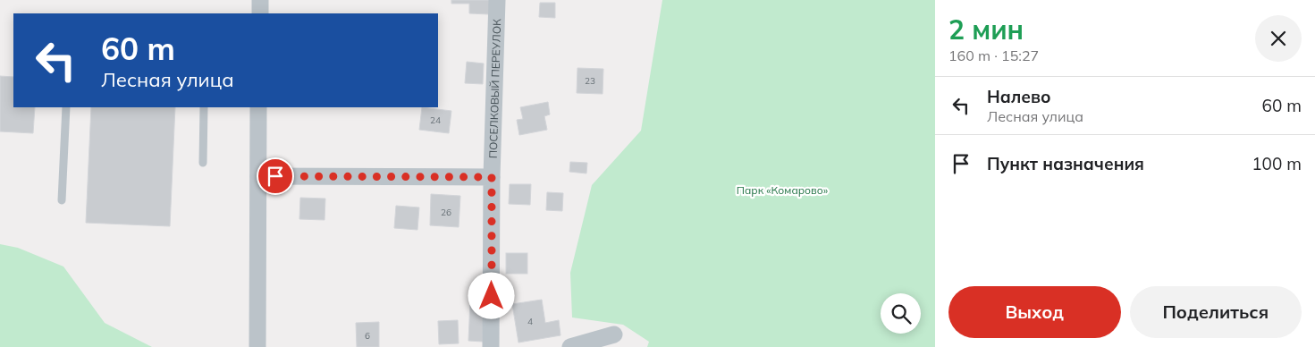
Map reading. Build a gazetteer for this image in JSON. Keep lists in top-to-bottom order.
{
  "streets": {
    "street": ["ПОСЕЛКОВЫЙ ПЕРЕУЛОК"]
  },
  "parks": ["Парк «Комарово»"],
  "house_numbers": [
    "23",
    "24",
    "26",
    "4",
    "6"
  ],
  "page": {
    "heading": ["2 мин", "160 m · 15:27"],
    "turn": ["60 m", "Лесная улица"],
    "list": [
      {
        "name": "Налево",
        "note": "Лесная улица",
        "value": "60 m"
      },
      {
        "name": "Пункт назначения",
        "value": "100 m"
      }
    ],
    "buttons": ["Выход", "Поделиться"]
  }
}
